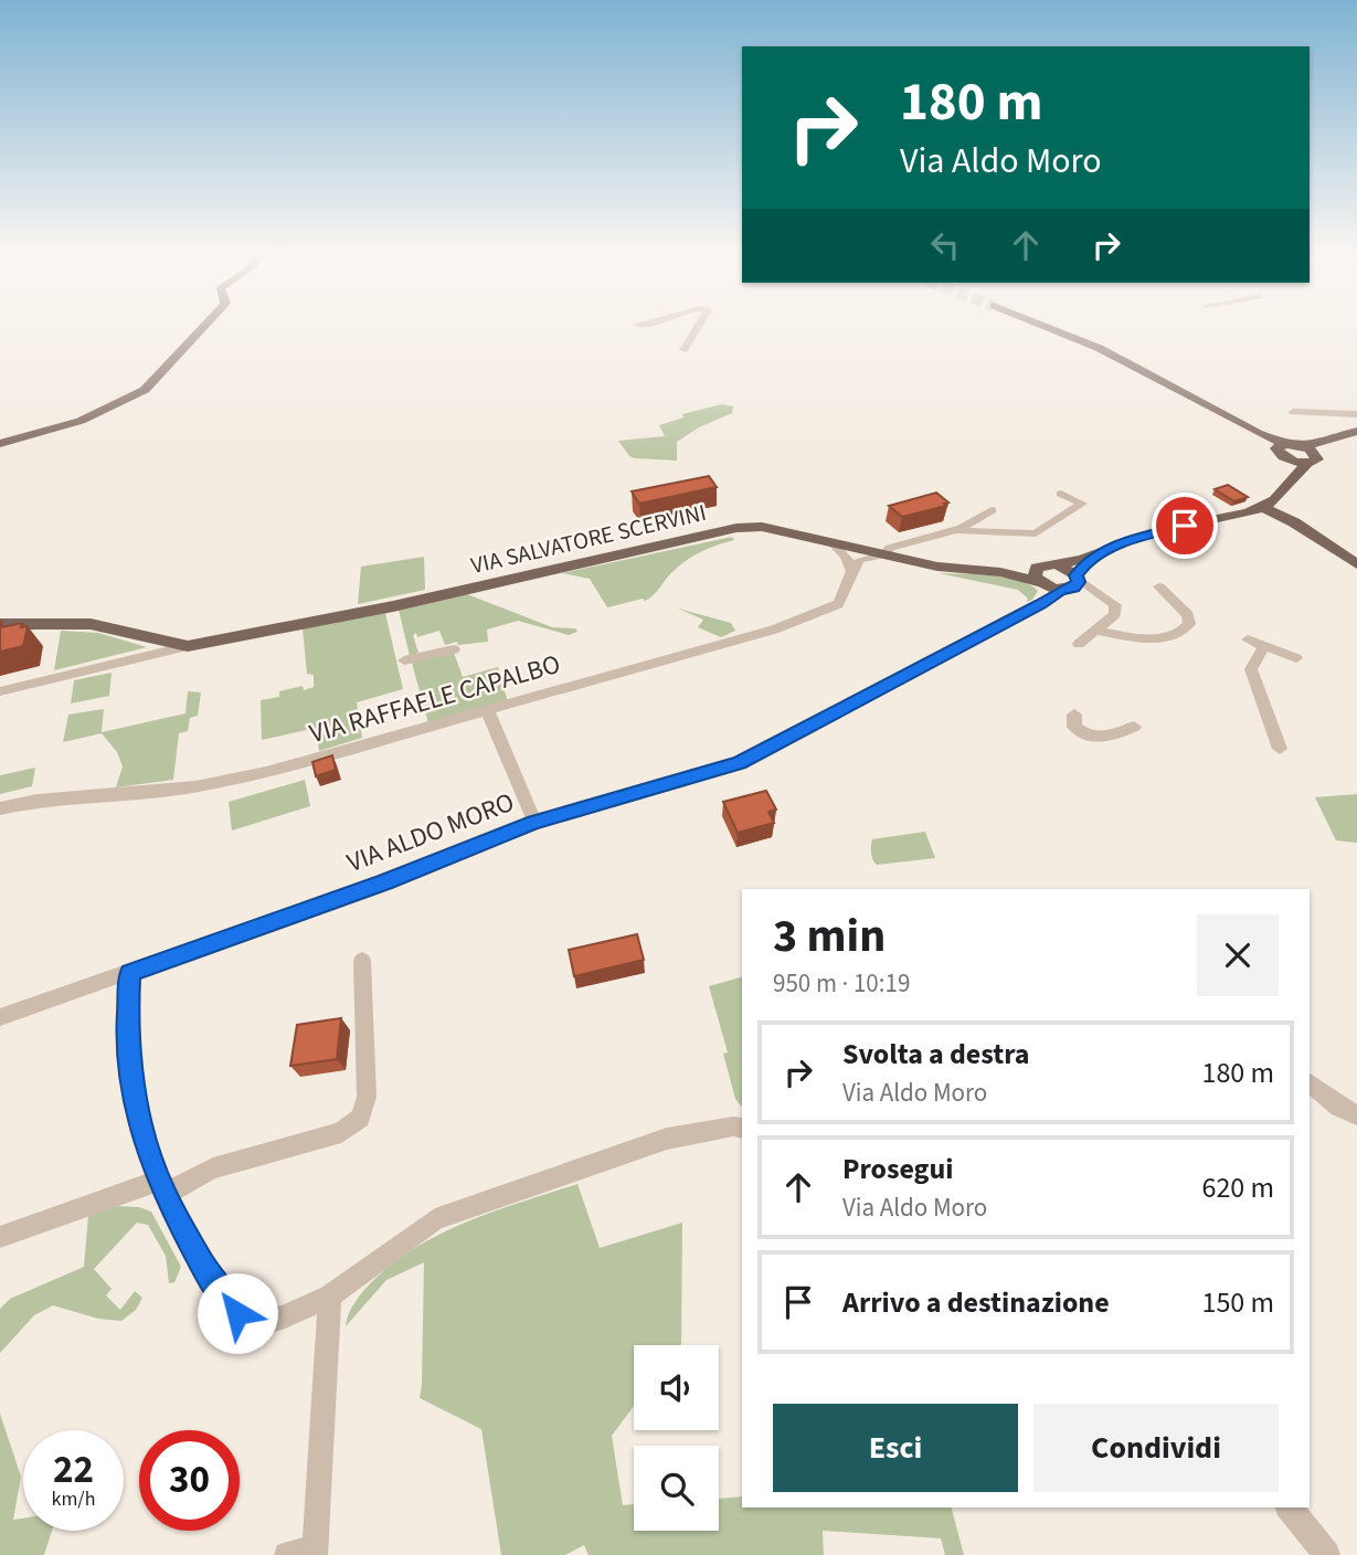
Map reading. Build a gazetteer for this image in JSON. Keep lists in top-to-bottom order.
{
  "streets": {
    "main road": ["VIA SALVATORE SCERVINI", "VIA ALDO MORO"],
    "street": ["VIA RAFFAELE CAPALBO"]
  },
  "crossings": [
    ["VIA SALVATORE SCERVINI", "VIA RAFFAELE CAPALBO"],
    ["VIA SALVATORE SCERVINI", "VIA ALDO MORO"]
  ],
  "page": {
    "turn": ["180 m", "Via Aldo Moro"],
    "heading": ["3 min", "950 m · 10:19"],
    "list": [
      {
        "name": "Svolta a destra",
        "note": "Via Aldo Moro",
        "value": "180 m"
      },
      {
        "name": "Prosegui",
        "note": "Via Aldo Moro",
        "value": "620 m"
      },
      {
        "name": "Arrivo a destinazione",
        "value": "150 m"
      }
    ],
    "buttons": ["Esci", "Condividi"],
    "speed": "22 km/h",
    "limit": "30"
  }
}
